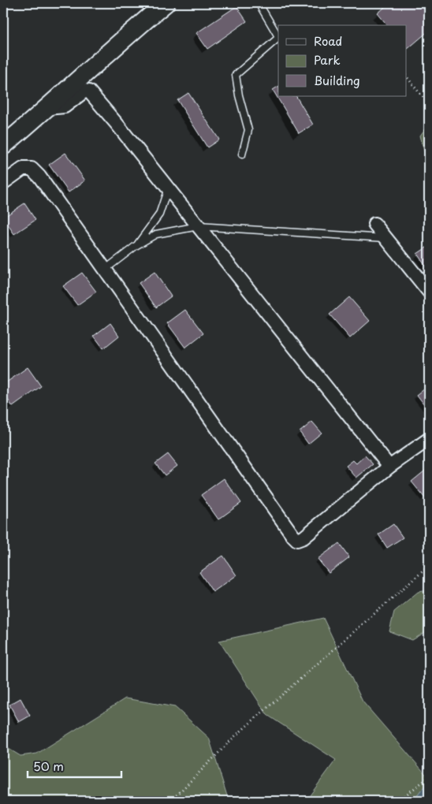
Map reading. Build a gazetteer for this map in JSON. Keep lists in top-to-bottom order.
{
  "legend": ["Road", "Park", "Building"],
  "scale_bar": "50 m"
}
